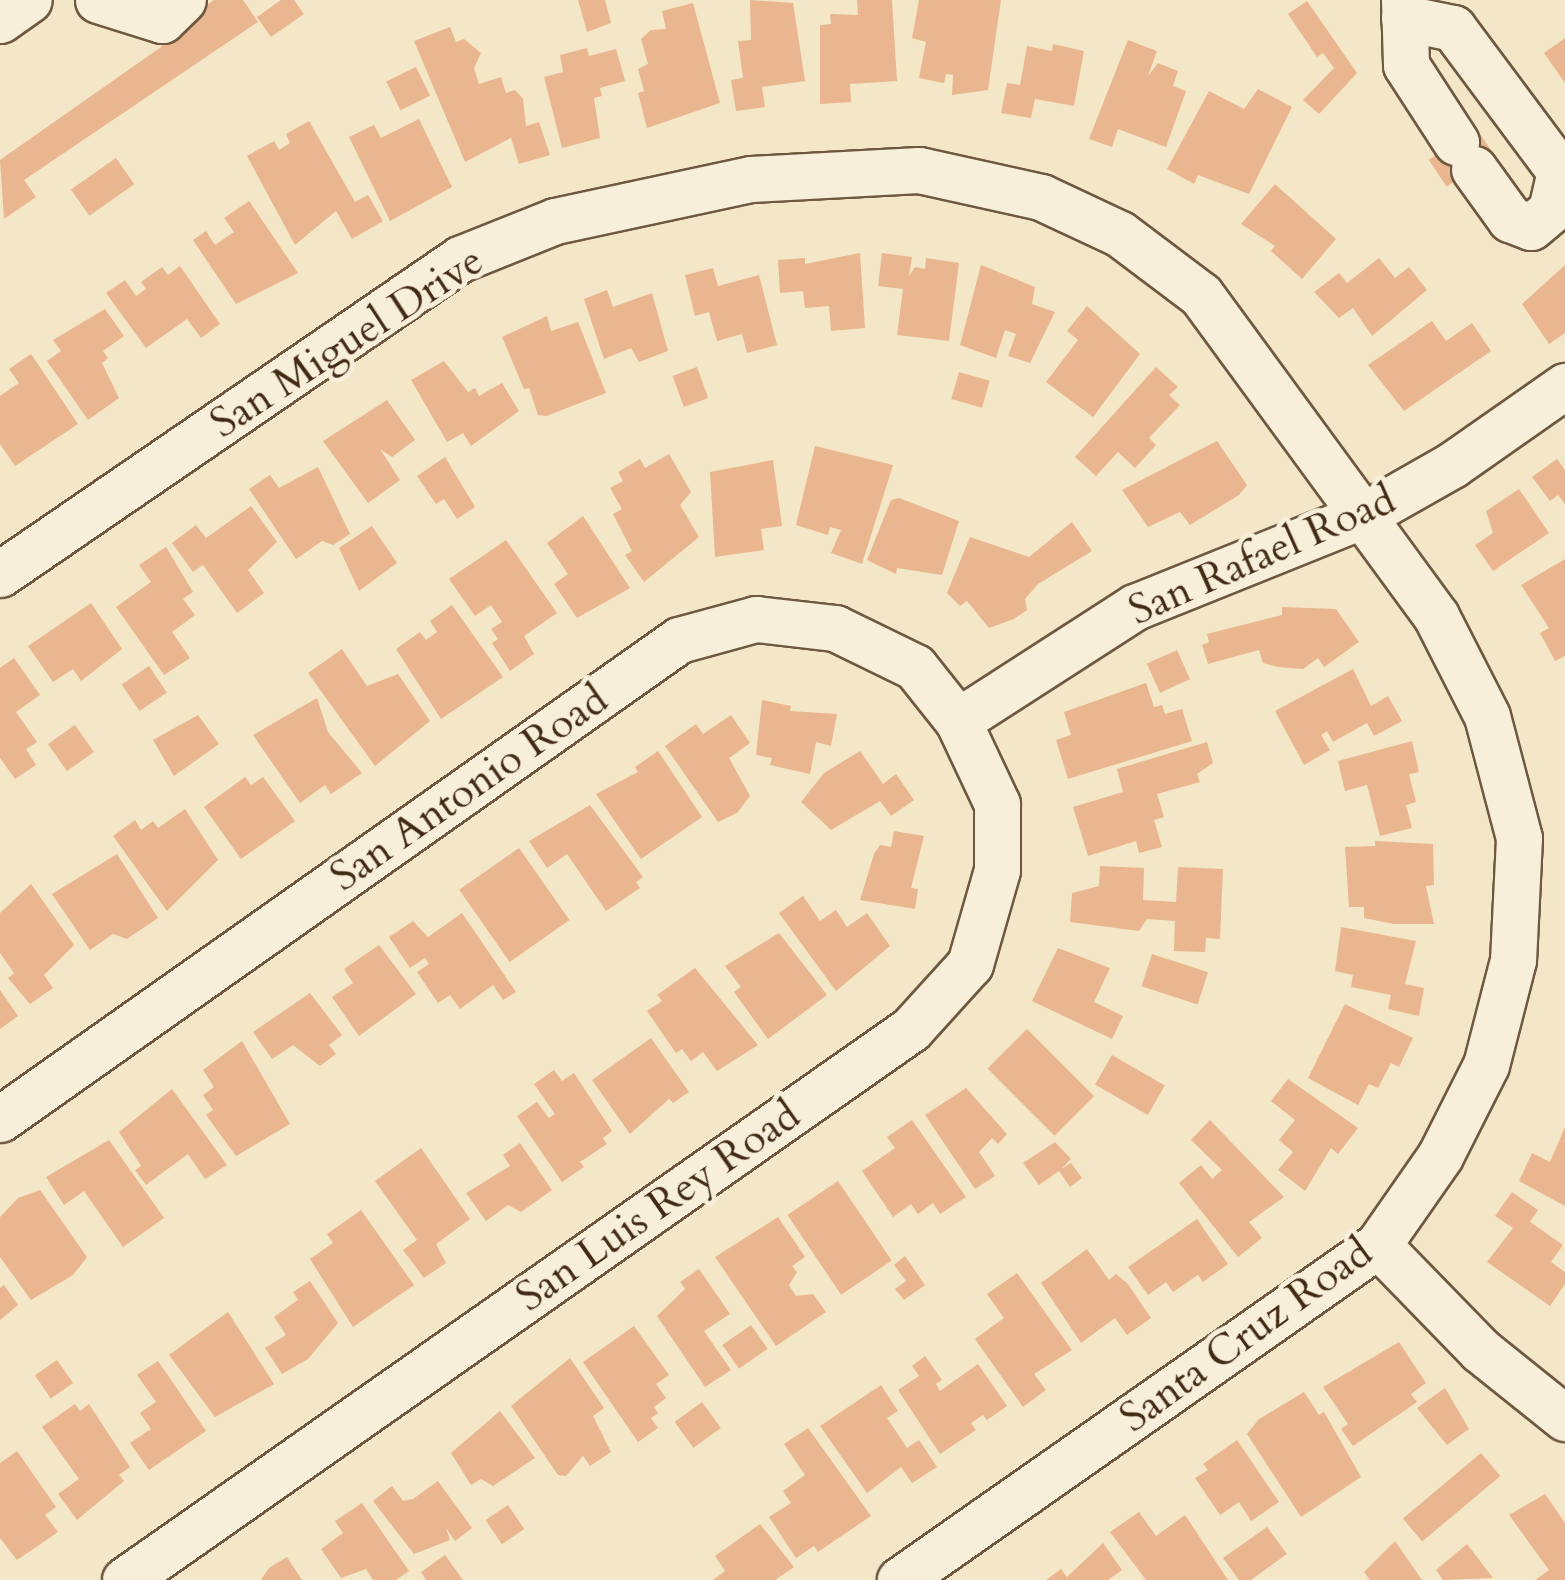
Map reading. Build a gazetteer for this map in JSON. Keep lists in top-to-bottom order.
{
  "streets": {
    "street": [
      "San Miguel Drive",
      "San Rafael Road",
      "San Antonio Road",
      "San Luis Rey Road",
      "Santa Cruz Road"
    ]
  },
  "crossings": [
    ["San Miguel Drive", "San Rafael Road"],
    ["San Miguel Drive", "Santa Cruz Road"],
    ["San Rafael Road", "San Antonio Road"],
    ["San Rafael Road", "San Luis Rey Road"],
    ["San Rafael Road", "Santa Cruz Road"],
    ["San Antonio Road", "San Luis Rey Road"]
  ]
}
